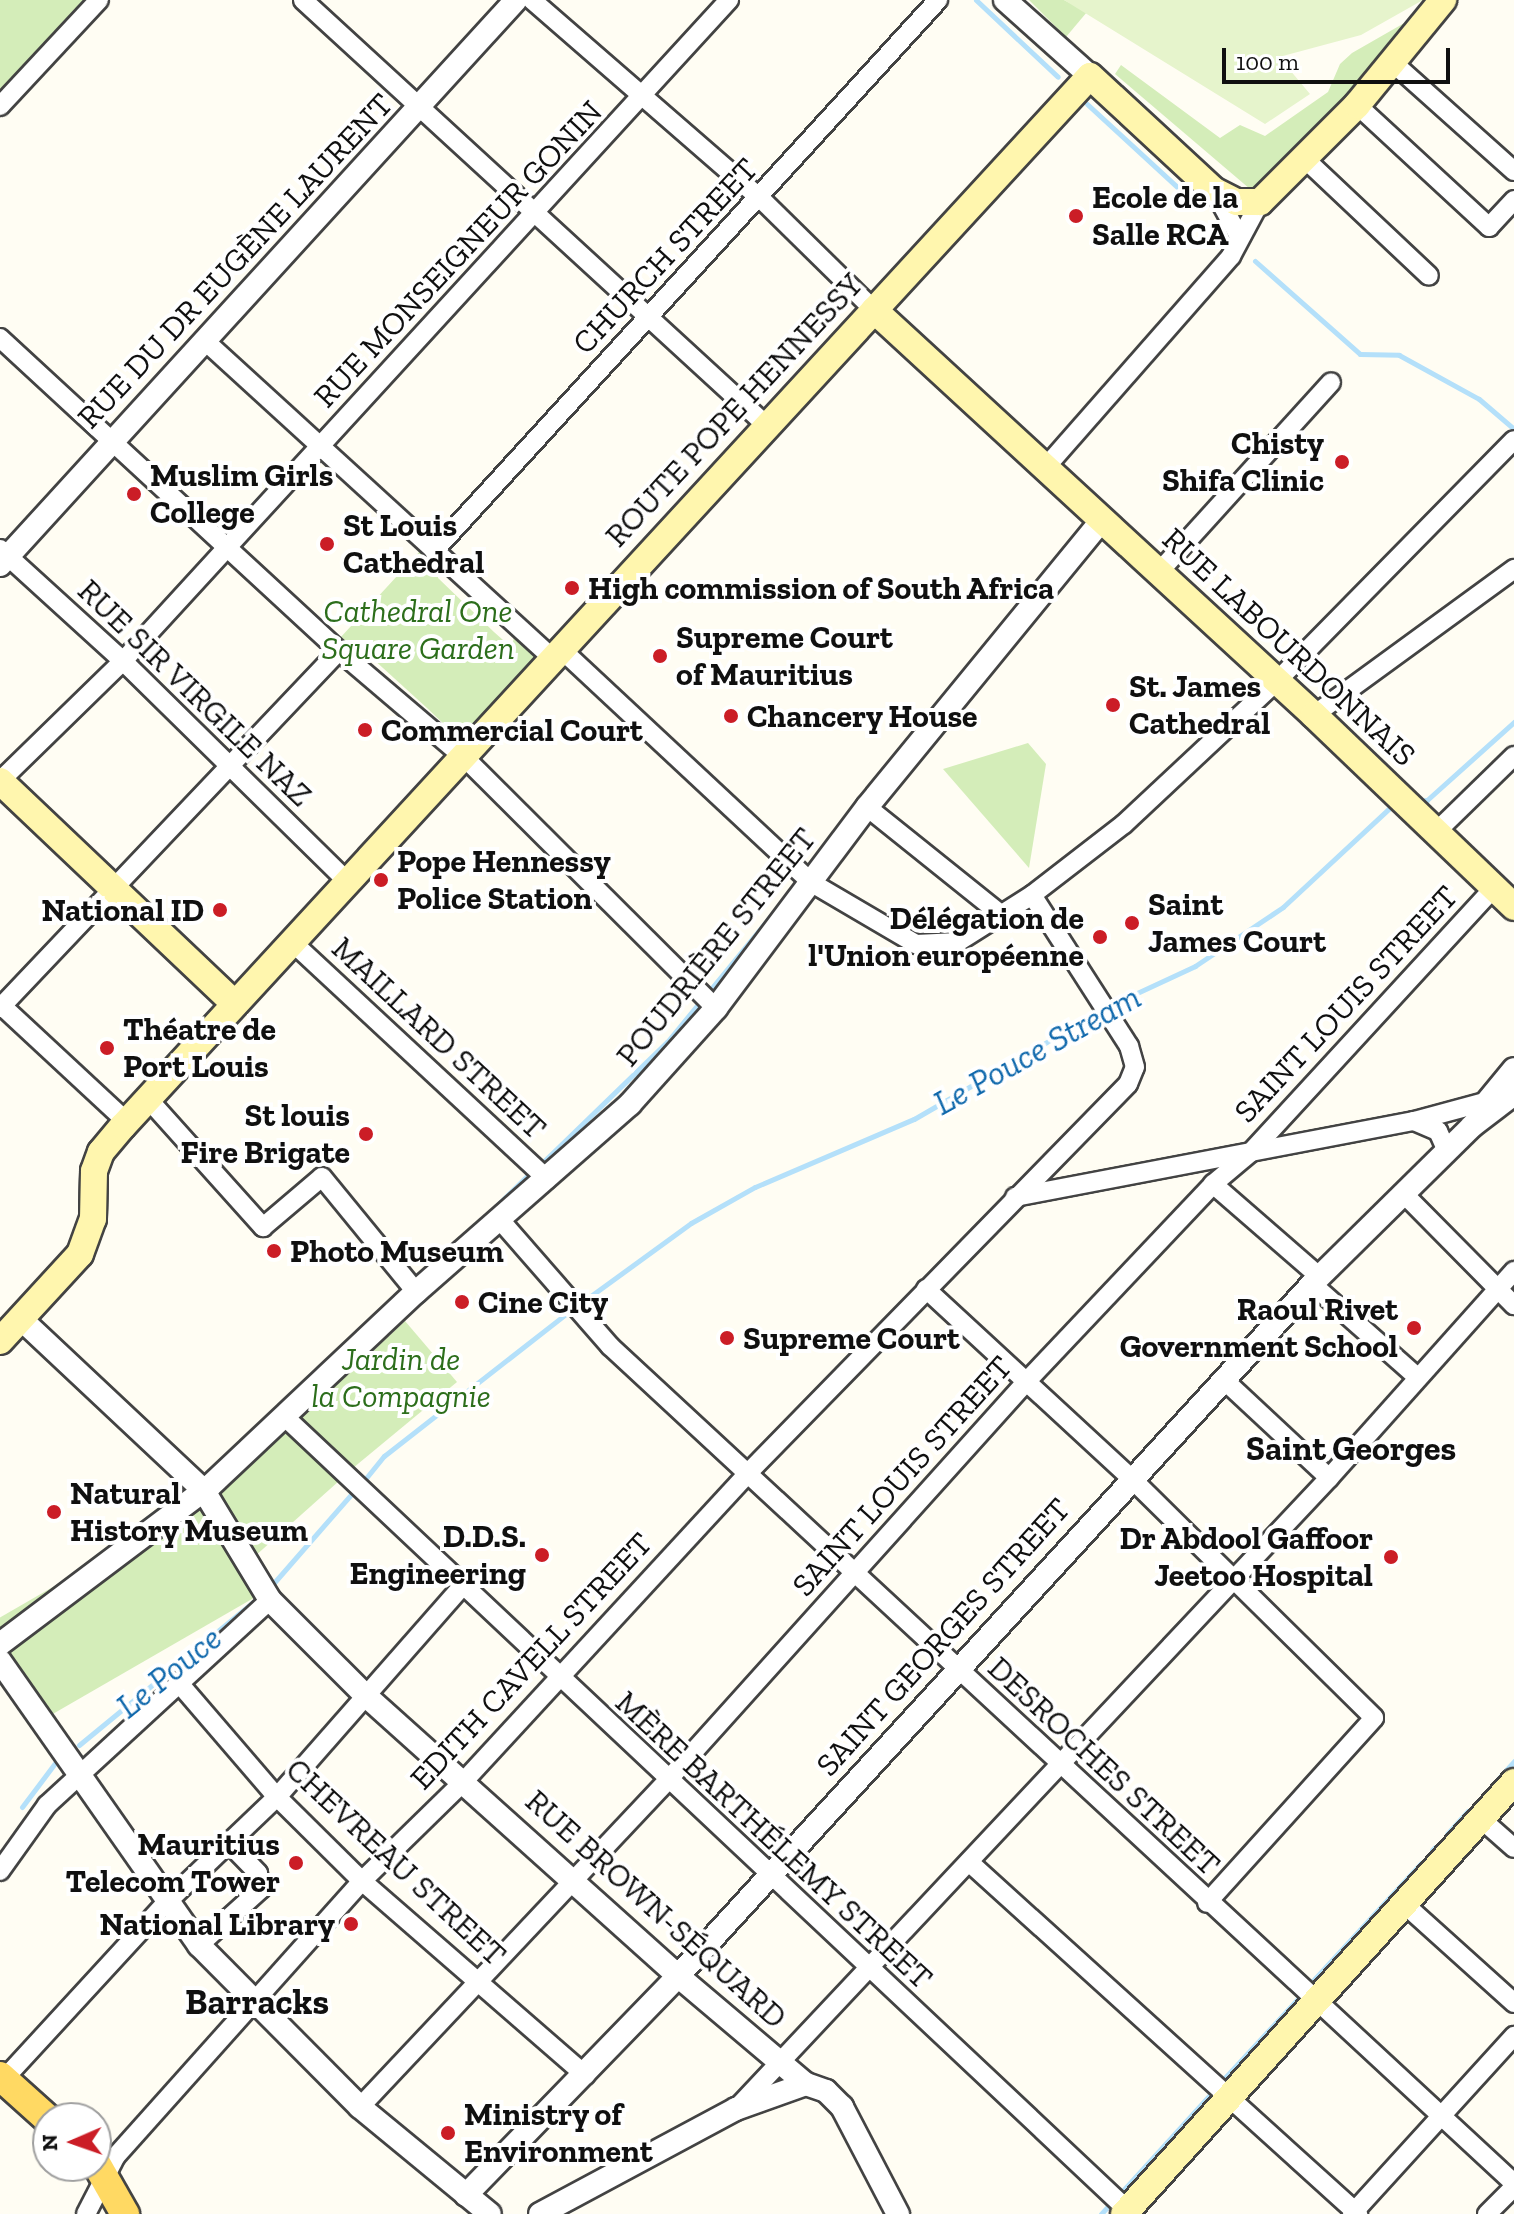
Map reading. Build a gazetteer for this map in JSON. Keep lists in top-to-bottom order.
{
  "streets": {
    "main road": ["ROUTE POPE HENNESSY", "RUE LABOURDONNAIS"],
    "street": [
      "RUE MONSEIGNEUR GONIN",
      "CHURCH STREET",
      "RUE DU DR EUGÈNE LAURENT",
      "RUE SIR VIRGILE NAZ",
      "POUDRIÈRE STREET",
      "SAINT LOUIS STREET",
      "MAILLARD STREET",
      "SAINT GEORGES STREET",
      "EDITH CAVELL STREET",
      "DESROCHES STREET",
      "MÈRE BARTHÉLEMY STREET",
      "CHEVREAU STREET",
      "RUE BROWN-SÉQUARD"
    ]
  },
  "crossings": [
    ["RUE MONSEIGNEUR GONIN", "RUE SIR VIRGILE NAZ"],
    ["RUE DU DR EUGÈNE LAURENT", "RUE SIR VIRGILE NAZ"],
    ["ROUTE POPE HENNESSY", "RUE LABOURDONNAIS"],
    ["ROUTE POPE HENNESSY", "RUE SIR VIRGILE NAZ"],
    ["ROUTE POPE HENNESSY", "MAILLARD STREET"],
    ["ROUTE POPE HENNESSY", "RUE BROWN-SÉQUARD"],
    ["RUE LABOURDONNAIS", "POUDRIÈRE STREET"],
    ["RUE LABOURDONNAIS", "SAINT LOUIS STREET"],
    ["POUDRIÈRE STREET", "MAILLARD STREET"],
    ["POUDRIÈRE STREET", "DESROCHES STREET"],
    ["POUDRIÈRE STREET", "MÈRE BARTHÉLEMY STREET"],
    ["POUDRIÈRE STREET", "RUE BROWN-SÉQUARD"],
    ["SAINT LOUIS STREET", "DESROCHES STREET"],
    ["SAINT LOUIS STREET", "MÈRE BARTHÉLEMY STREET"],
    ["SAINT LOUIS STREET", "CHEVREAU STREET"],
    ["SAINT LOUIS STREET", "RUE BROWN-SÉQUARD"],
    ["SAINT GEORGES STREET", "DESROCHES STREET"],
    ["SAINT GEORGES STREET", "MÈRE BARTHÉLEMY STREET"],
    ["SAINT GEORGES STREET", "CHEVREAU STREET"],
    ["SAINT GEORGES STREET", "RUE BROWN-SÉQUARD"],
    ["EDITH CAVELL STREET", "DESROCHES STREET"],
    ["EDITH CAVELL STREET", "MÈRE BARTHÉLEMY STREET"],
    ["EDITH CAVELL STREET", "CHEVREAU STREET"],
    ["EDITH CAVELL STREET", "RUE BROWN-SÉQUARD"]
  ],
  "districts": ["Saint Georges", "Barracks"],
  "water": ["Le Pouce Stream", "Le Pouce"],
  "parks": ["Cathedral One Square Garden", "Jardin de la Compagnie"],
  "places": [
    "Ecole de la Salle RCA",
    "Chisty Shifa Clinic",
    "Muslim Girls College",
    "St Louis Cathedral",
    "High commission of South Africa",
    "Supreme Court of Mauritius",
    "St. James Cathedral",
    "Chancery House",
    "Commercial Court",
    "Pope Hennessy Police Station",
    "National ID",
    "Saint James Court",
    "Délégation de l'Union européenne",
    "Théatre de Port Louis",
    "St louis Fire Brigate",
    "Photo Museum",
    "Cine City",
    "Raoul Rivet Government School",
    "Supreme Court",
    "Natural History Museum",
    "D.D.S. Engineering",
    "Dr Abdool Gaffoor Jeetoo Hospital",
    "Mauritius Telecom Tower",
    "National Library",
    "Ministry of Environment"
  ],
  "scale_bar": "100 m",
  "north": "left"
}
